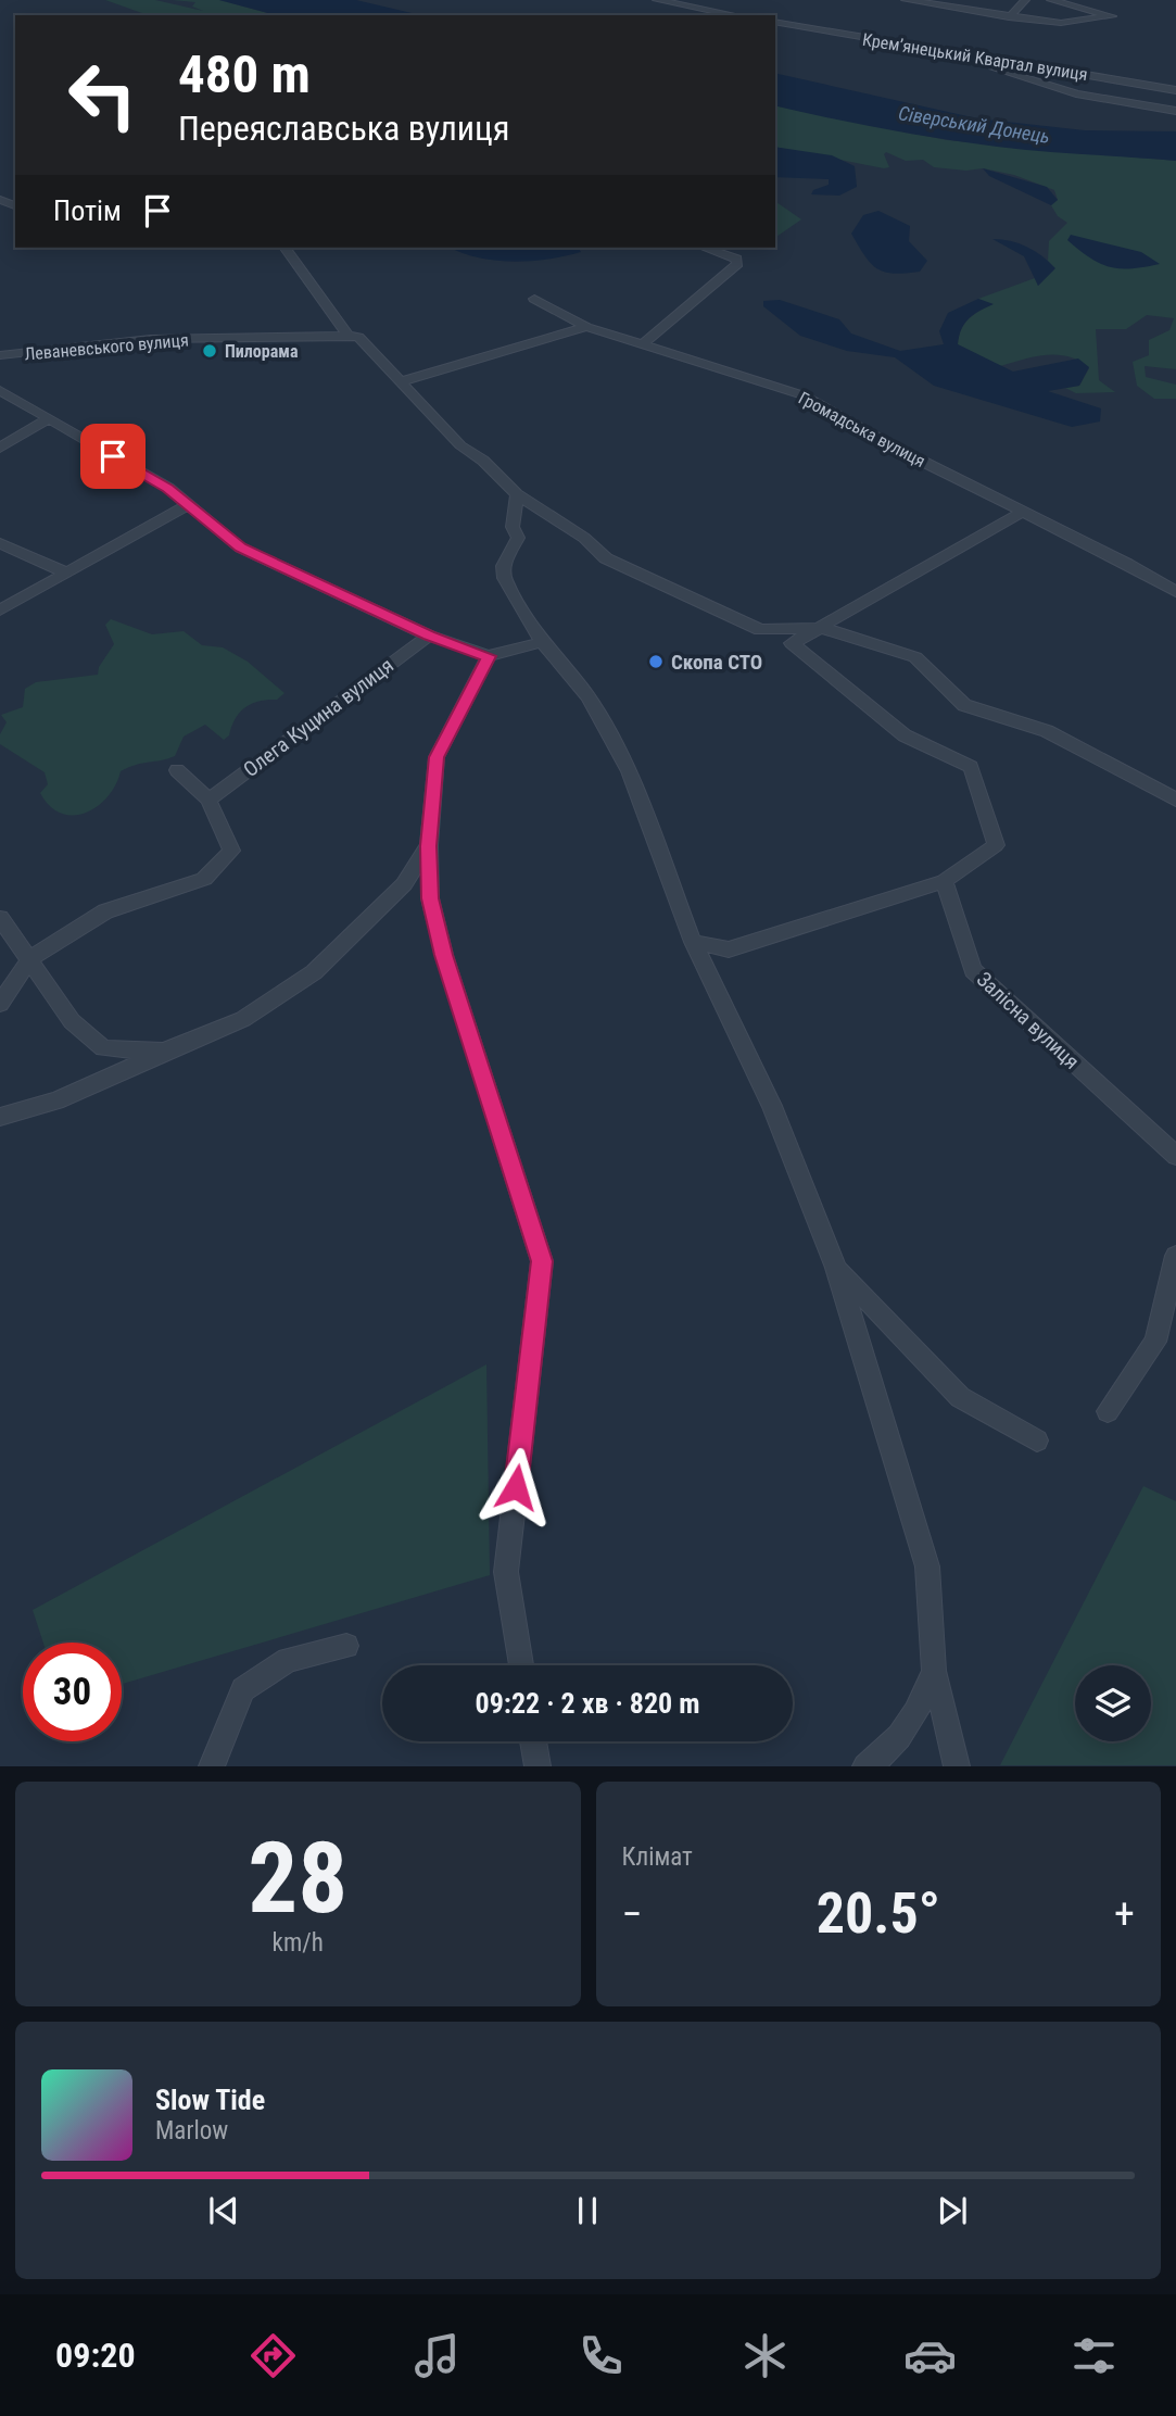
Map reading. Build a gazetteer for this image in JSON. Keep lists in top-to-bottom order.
{
  "streets": {
    "street": [
      "Крем’янецький Квартал вулиця",
      "Леваневського вулиця",
      "Громадська вулиця",
      "Олега Куцина вулиця",
      "Залісна вулиця"
    ]
  },
  "water": ["Сіверський Донець"],
  "places": ["Пилорама", "Скопа СТО"],
  "page": {
    "turn": ["480 m", "Переяславська вулиця"],
    "then": "Потім",
    "limit": "30",
    "trip": "09:22 · 2 хв · 820 m",
    "tile": [
      ["28", "km/h"],
      "Клімат"
    ],
    "heat": ["−", "20.5°", "+"],
    "song": ["Slow Tide", "Marlow"],
    "tabs": "09:20"
  }
}
